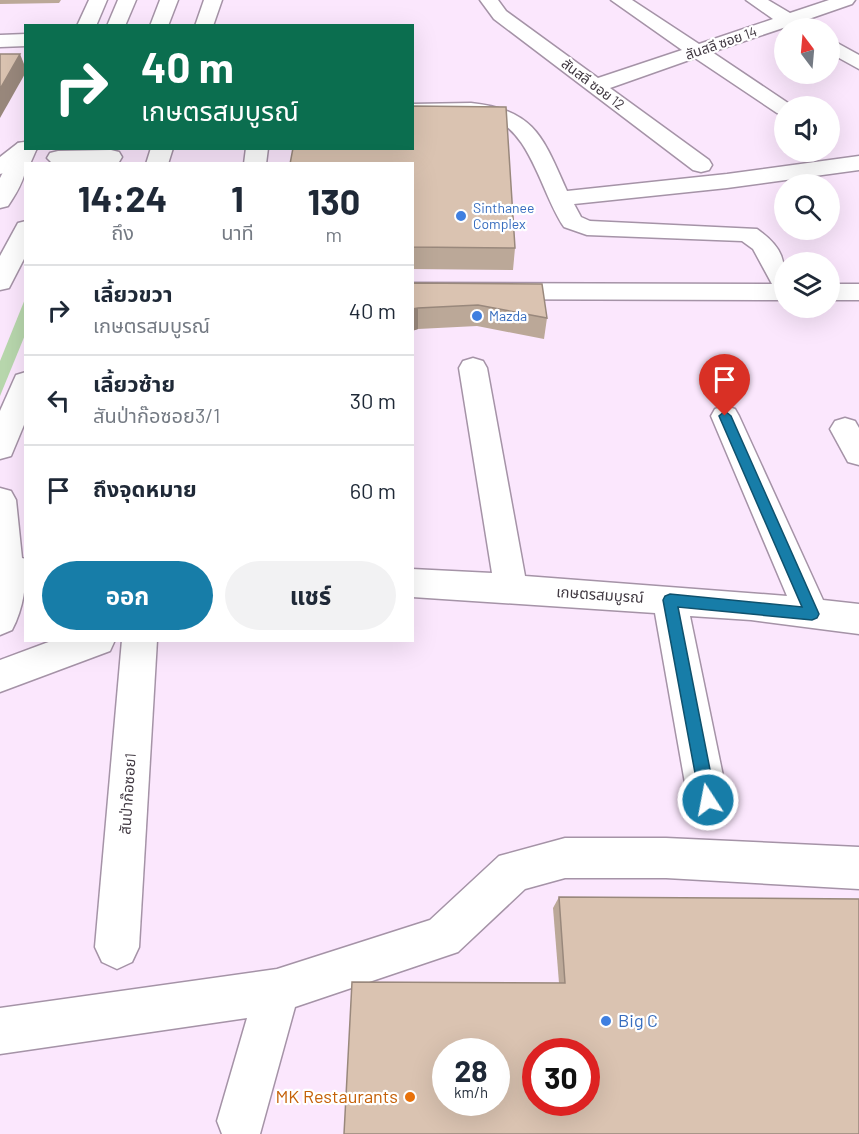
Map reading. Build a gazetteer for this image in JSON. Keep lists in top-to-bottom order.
{
  "streets": {
    "street": [
      "สันสลี ซอย 14",
      "สันสลี ซอย 12",
      "เกษตรสมบูรณ์",
      "สันป่าก๊อซอย1"
    ]
  },
  "crossings": [
    ["สันสลี ซอย 14", "สันสลี ซอย 12"]
  ],
  "places": [
    "Sinthanee Complex",
    "Mazda",
    "Big C",
    "MK Restaurants"
  ],
  "north": "top",
  "page": {
    "turn": ["40 m", "เกษตรสมบูรณ์"],
    "eta": [
      "14:24",
      "ถึง",
      "1",
      "นาที",
      "130",
      "m"
    ],
    "list": [
      {
        "name": "เลี้ยวขวา",
        "note": "เกษตรสมบูรณ์",
        "value": "40 m"
      },
      {
        "name": "เลี้ยวซ้าย",
        "note": "สันป่าก๊อซอย3/1",
        "value": "30 m"
      },
      {
        "name": "ถึงจุดหมาย",
        "value": "60 m"
      }
    ],
    "buttons": ["ออก", "แชร์"],
    "speed": "28 km/h",
    "limit": "30"
  }
}
